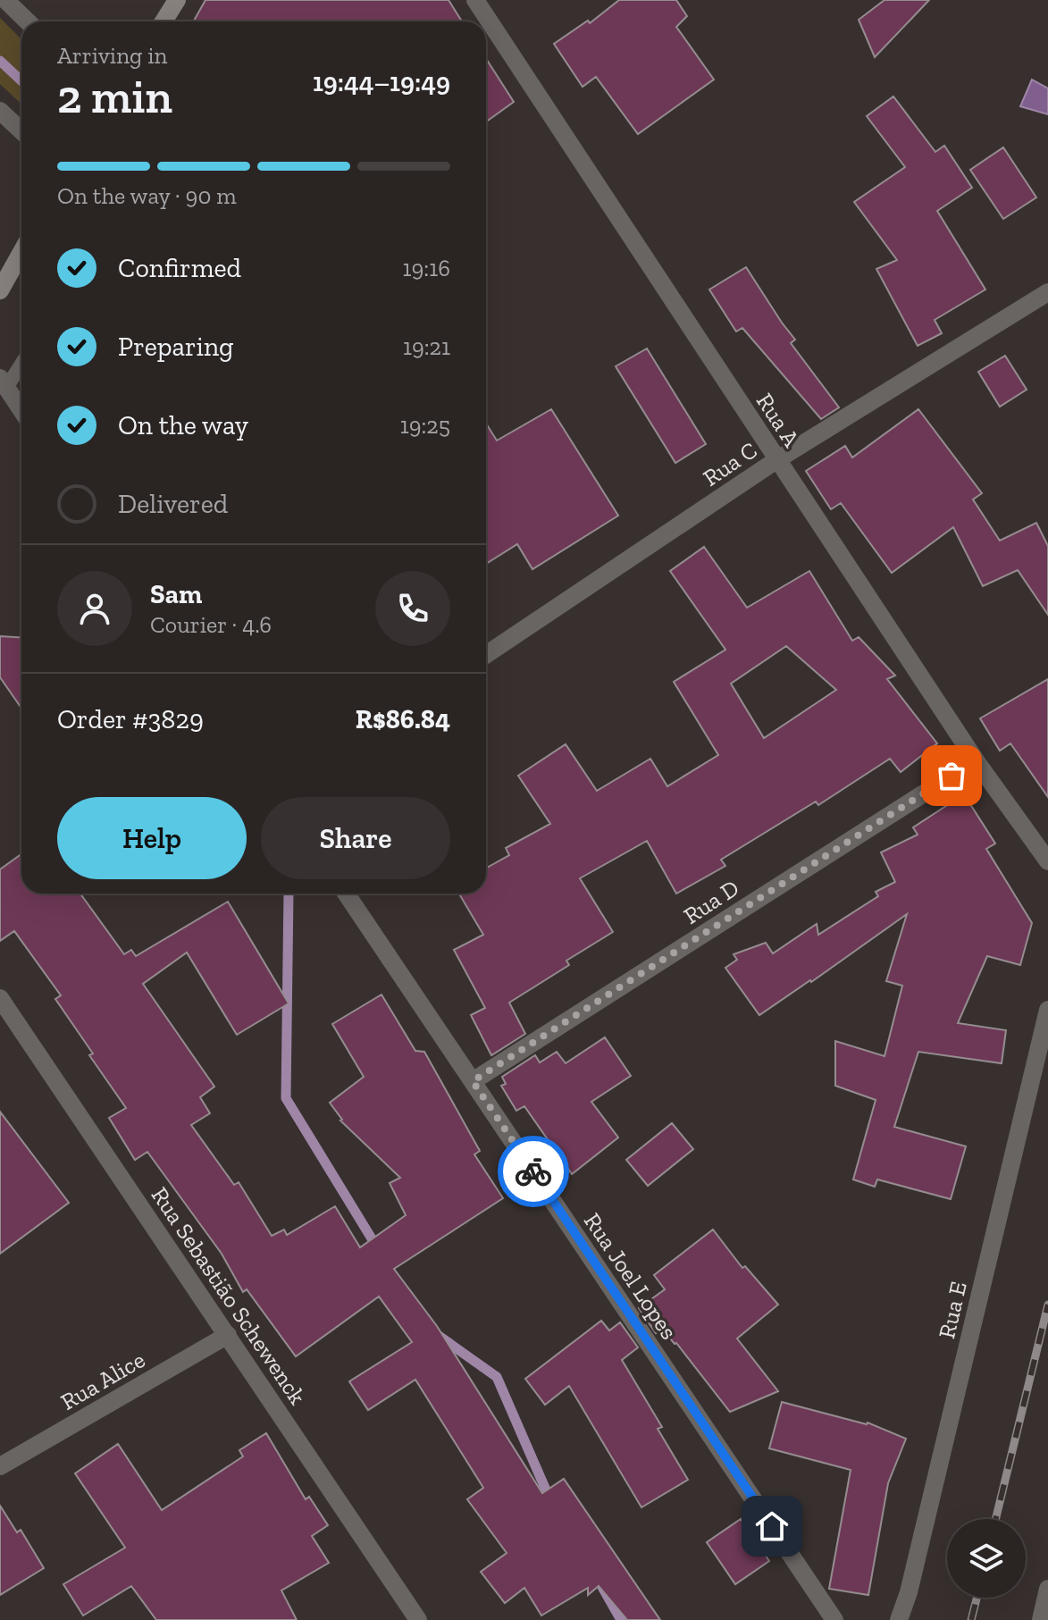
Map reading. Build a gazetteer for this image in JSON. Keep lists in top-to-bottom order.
{
  "streets": {
    "street": [
      "Rua A",
      "Rua C",
      "Rua D",
      "Rua Joel Lopes",
      "Rua Sebastião Schewenck",
      "Rua E",
      "Rua Alice"
    ]
  },
  "crossings": [
    ["Rua A", "Rua C"],
    ["Rua A", "Rua D"],
    ["Rua D", "Rua Joel Lopes"],
    ["Rua Sebastião Schewenck", "Rua Alice"]
  ],
  "page": {
    "heading": ["2 min", "Arriving in", "19:44–19:49"],
    "panel": [
      "Sam",
      "Courier · 4.6",
      "Order #3829",
      "R$86.84"
    ],
    "bar": "On the way · 90 m",
    "list": [
      ["Confirmed", "19:16"],
      ["Preparing", "19:21"],
      ["On the way", "19:25"],
      "Delivered"
    ],
    "buttons": ["Help", "Share"]
  }
}
